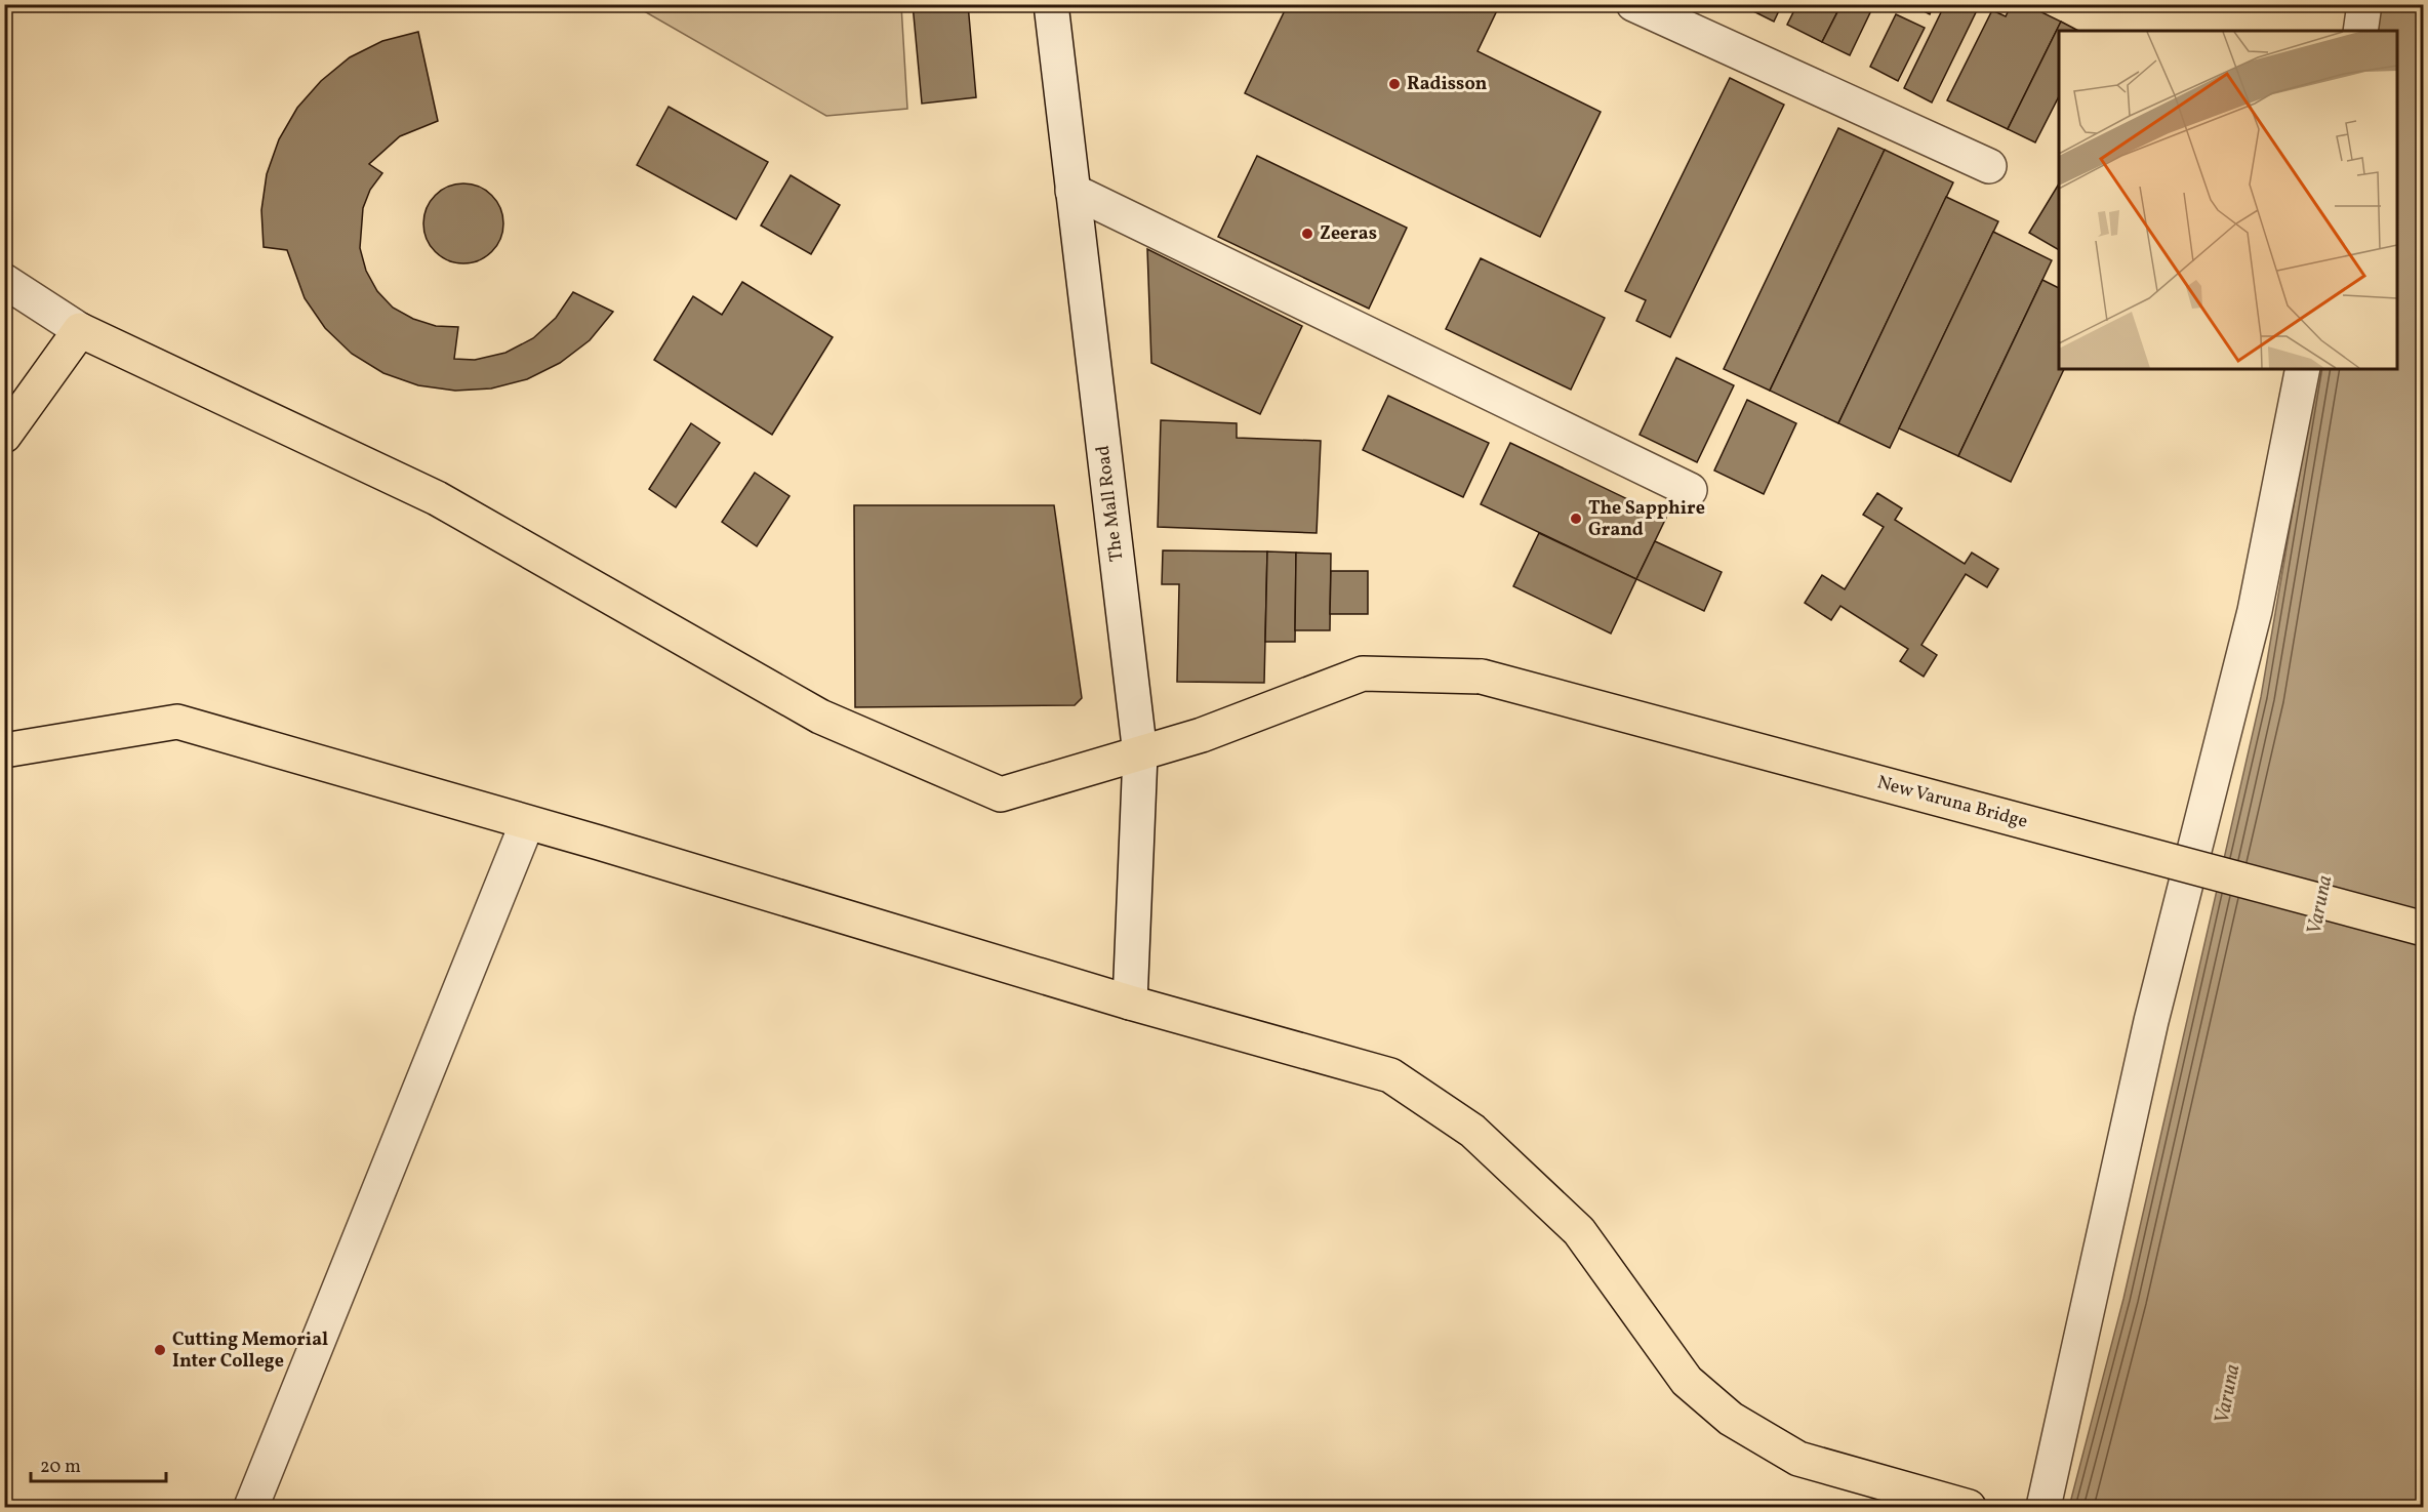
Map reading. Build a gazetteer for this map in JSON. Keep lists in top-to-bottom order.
{
  "streets": {
    "main road": ["New Varuna Bridge"],
    "street": ["The Mall Road"]
  },
  "crossings": [
    ["The Mall Road", "New Varuna Bridge"]
  ],
  "water": ["Varuna"],
  "places": [
    "Radisson",
    "Zeeras",
    "The Sapphire Grand",
    "Cutting Memorial Inter College"
  ],
  "scale_bar": "20 m"
}
